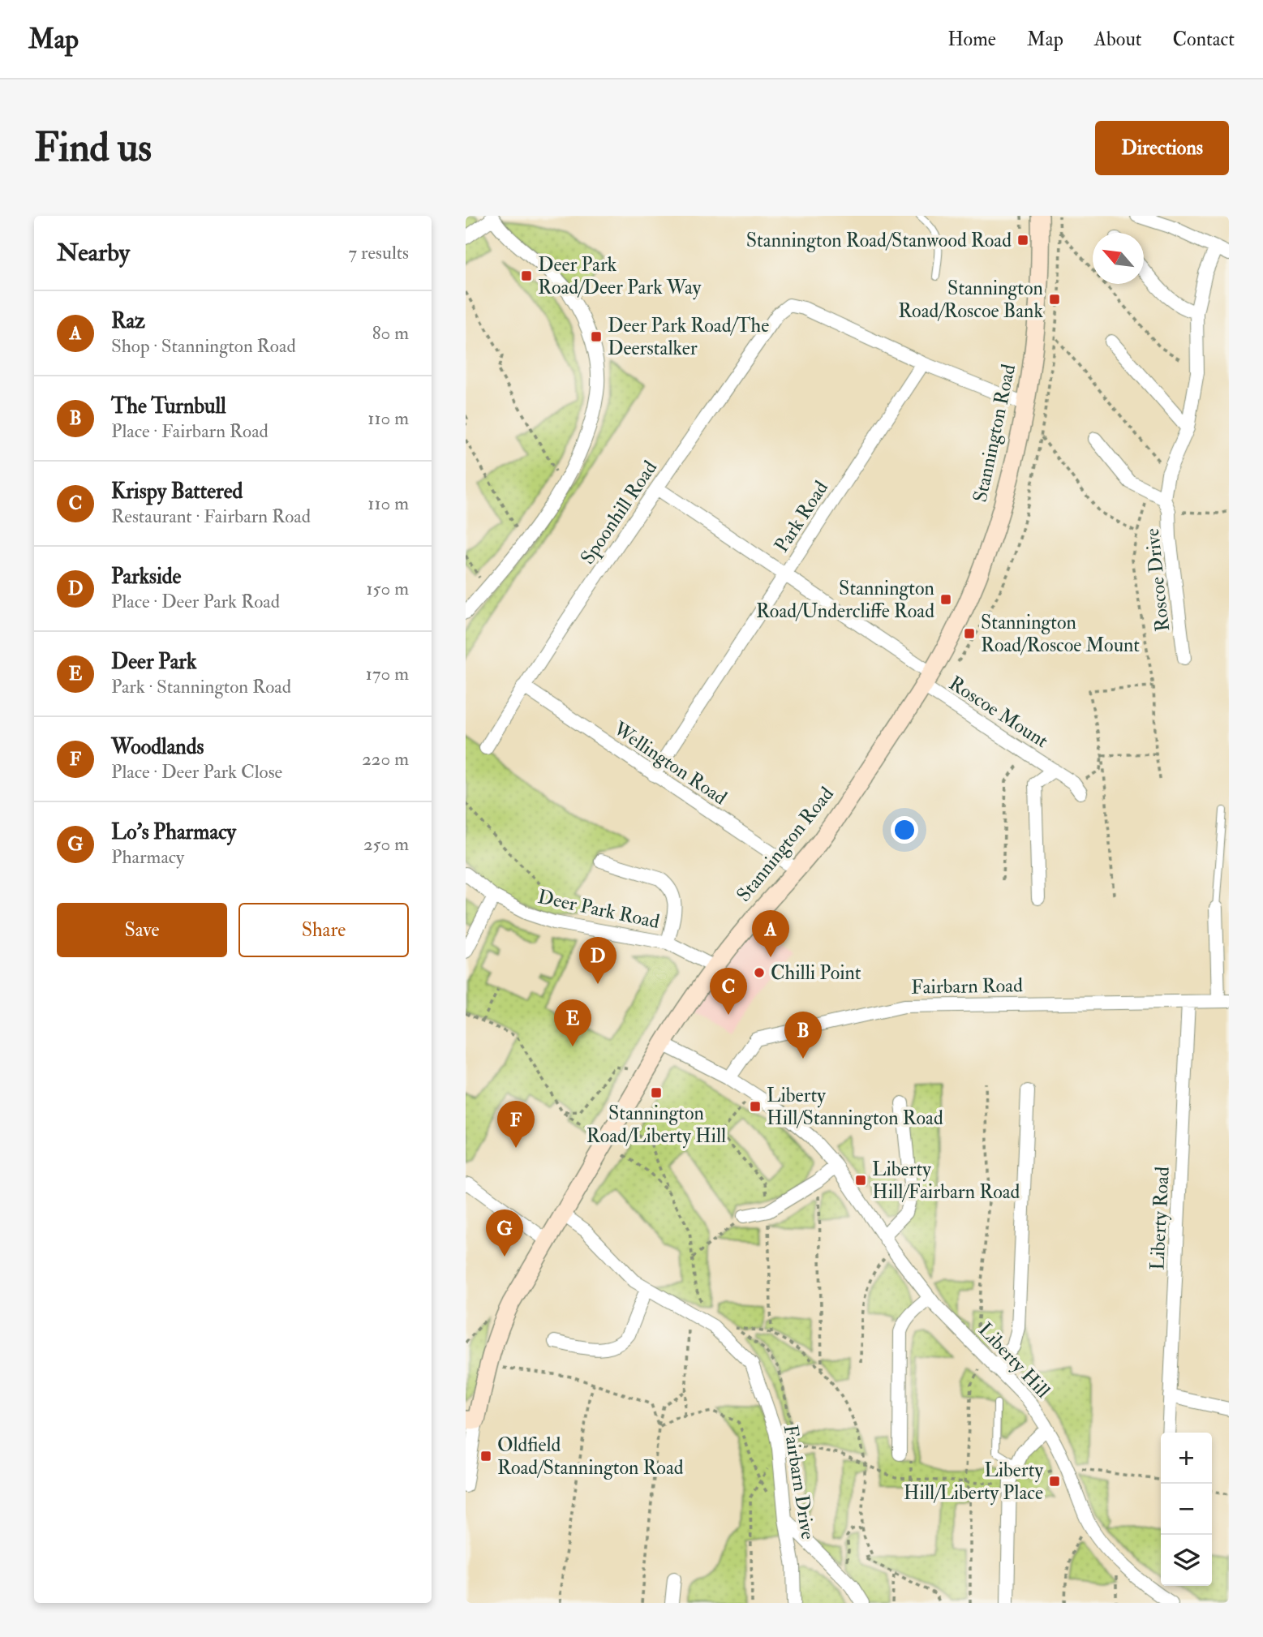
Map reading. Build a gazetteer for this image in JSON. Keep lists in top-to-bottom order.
{
  "streets": {
    "main road": ["Stannington Road"],
    "street": [
      "Spoonhill Road",
      "Park Road",
      "Roscoe Drive",
      "Roscoe Mount",
      "Wellington Road",
      "Deer Park Road",
      "Fairbarn Road",
      "Liberty Road",
      "Liberty Hill",
      "Fairbarn Drive"
    ]
  },
  "crossings": [
    ["Stannington Road", "Roscoe Mount"],
    ["Stannington Road", "Wellington Road"],
    ["Stannington Road", "Deer Park Road"],
    ["Stannington Road", "Liberty Hill"],
    ["Stannington Road", "Fairbarn Drive"],
    ["Spoonhill Road", "Park Road"],
    ["Spoonhill Road", "Roscoe Mount"],
    ["Spoonhill Road", "Wellington Road"],
    ["Park Road", "Roscoe Mount"],
    ["Park Road", "Wellington Road"],
    ["Fairbarn Road", "Liberty Road"],
    ["Fairbarn Road", "Liberty Hill"]
  ],
  "places": {
    "transit": [
      "Stannington Road/Stanwood Road",
      "Deer Park Road/Deer Park Way",
      "Stannington Road/Roscoe Bank",
      "Deer Park Road/The Deerstalker",
      "Stannington Road/Undercliffe Road",
      "Stannington Road/Roscoe Mount",
      "Stannington Road/Liberty Hill",
      "Liberty Hill/Stannington Road",
      "Liberty Hill/Fairbarn Road",
      "Oldfield Road/Stannington Road",
      "Liberty Hill/Liberty Place"
    ],
    "other": ["Chilli Point"]
  },
  "north": "top left",
  "page": {
    "header": "Map",
    "nav": [
      "Home",
      "Map",
      "About",
      "Contact"
    ],
    "buttons": [
      "Directions",
      ["Save", "Share"]
    ],
    "title": "Find us",
    "heading": ["Nearby", "7 results"],
    "list": [
      {
        "mark": "A",
        "name": "Raz",
        "note": "Shop · Stannington Road",
        "value": "80 m"
      },
      {
        "mark": "B",
        "name": "The Turnbull",
        "note": "Place · Fairbarn Road",
        "value": "110 m"
      },
      {
        "mark": "C",
        "name": "Krispy Battered",
        "note": "Restaurant · Fairbarn Road",
        "value": "110 m"
      },
      {
        "mark": "D",
        "name": "Parkside",
        "note": "Place · Deer Park Road",
        "value": "150 m"
      },
      {
        "mark": "E",
        "name": "Deer Park",
        "note": "Park · Stannington Road",
        "value": "170 m"
      },
      {
        "mark": "F",
        "name": "Woodlands",
        "note": "Place · Deer Park Close",
        "value": "220 m"
      },
      {
        "mark": "G",
        "name": "Lo's Pharmacy",
        "note": "Pharmacy",
        "value": "250 m"
      }
    ],
    "pins": [
      "A",
      "D",
      "C",
      "E",
      "B",
      "F",
      "G"
    ],
    "map_buttons": ["+", "−"]
  }
}
